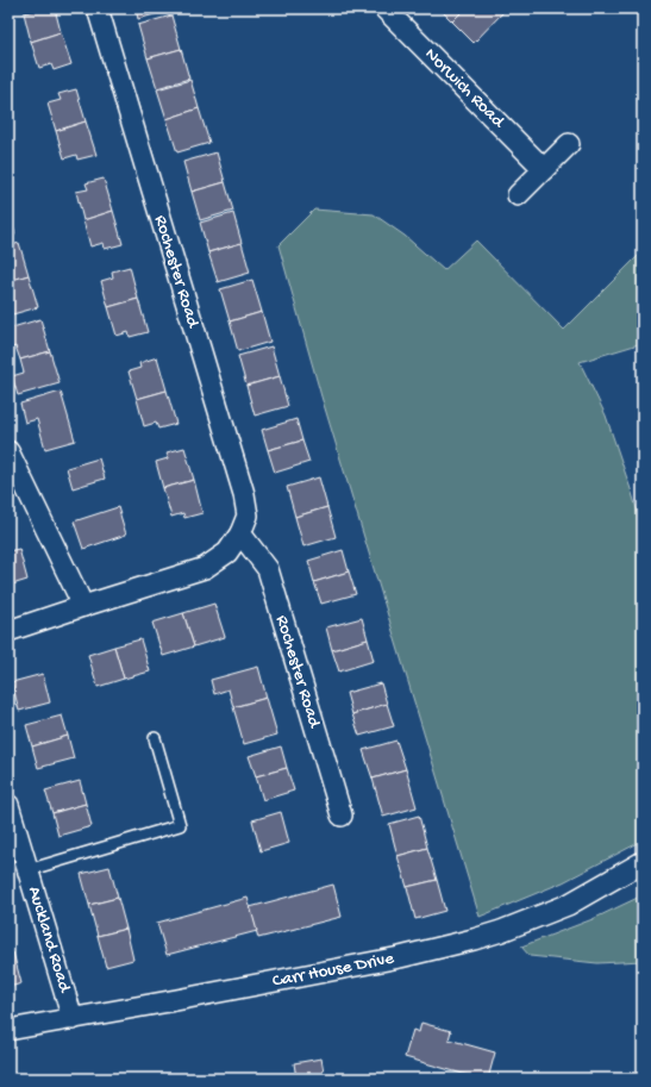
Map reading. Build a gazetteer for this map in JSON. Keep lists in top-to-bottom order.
{
  "streets": {
    "street": [
      "Norwich Road",
      "Rochester Road",
      "Auckland Road",
      "Carr House Drive"
    ]
  },
  "crossings": [
    ["Auckland Road", "Carr House Drive"]
  ]
}
